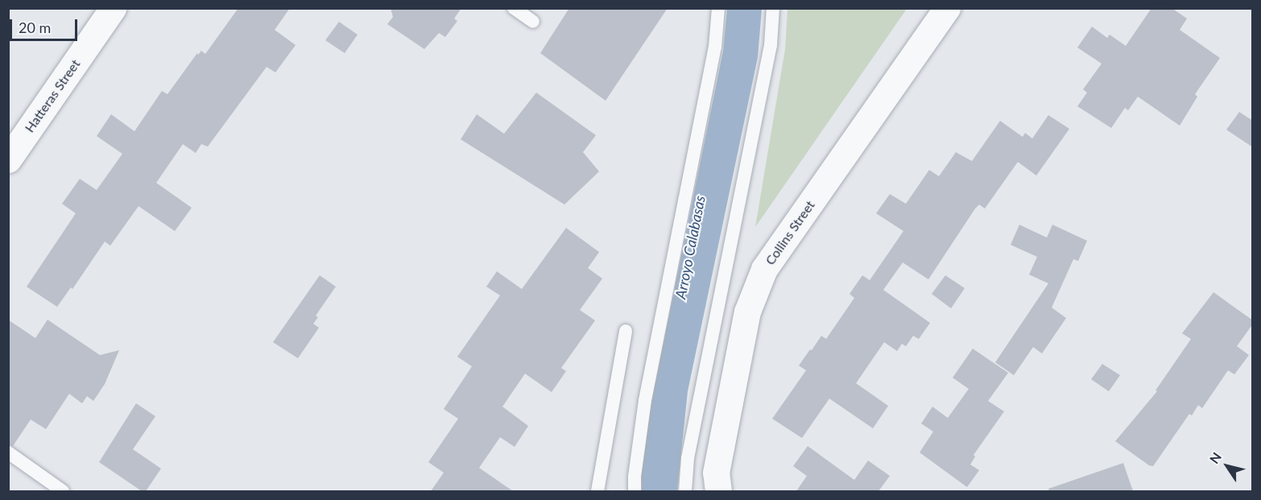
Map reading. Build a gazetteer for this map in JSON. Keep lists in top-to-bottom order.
{
  "streets": {
    "street": ["Hatteras Street", "Collins Street"]
  },
  "water": ["Arroyo Calabasas"],
  "scale_bar": "20 m",
  "north": "top left"
}
